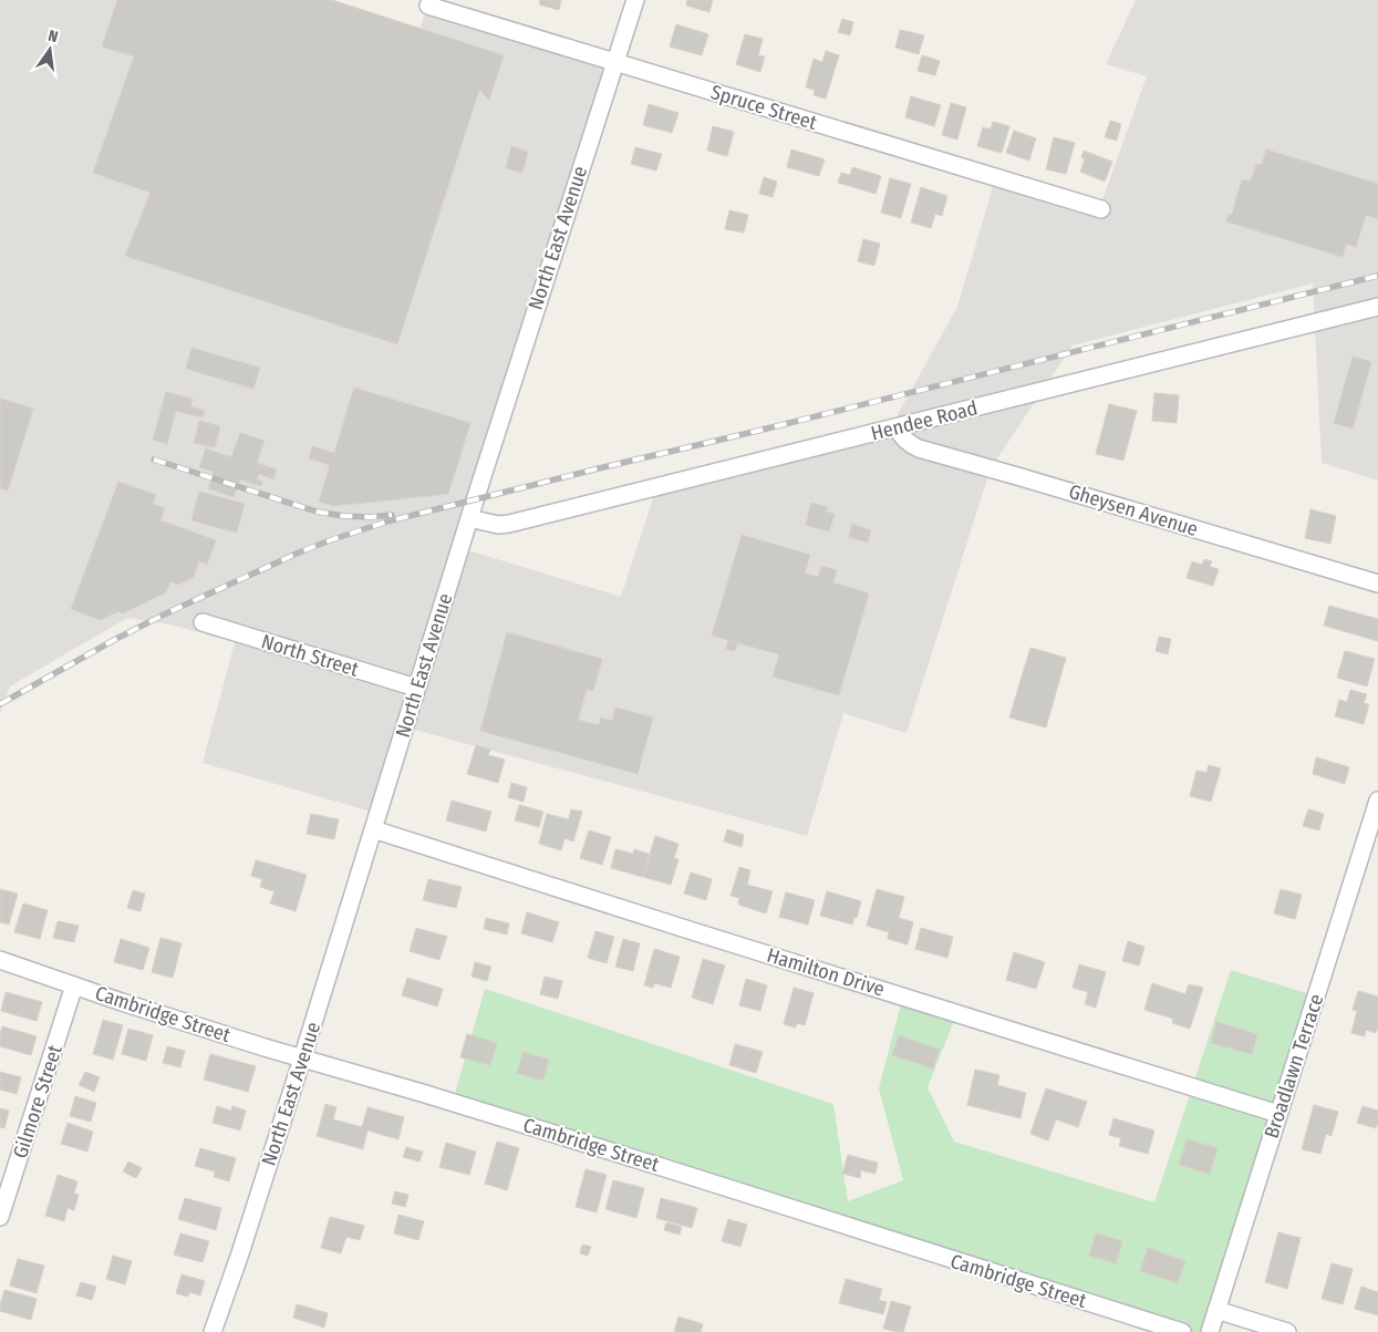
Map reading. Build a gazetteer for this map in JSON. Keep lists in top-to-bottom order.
{
  "streets": {
    "street": [
      "Spruce Street",
      "North East Avenue",
      "Hendee Road",
      "Gheysen Avenue",
      "North Street",
      "Hamilton Drive",
      "Cambridge Street",
      "Broadlawn Terrace",
      "Gilmore Street"
    ]
  },
  "crossings": [
    ["Spruce Street", "North East Avenue"],
    ["North East Avenue", "Hendee Road"],
    ["North East Avenue", "North Street"],
    ["North East Avenue", "Hamilton Drive"],
    ["North East Avenue", "Cambridge Street"],
    ["Hendee Road", "Gheysen Avenue"],
    ["Hamilton Drive", "Broadlawn Terrace"],
    ["Cambridge Street", "Gilmore Street"]
  ],
  "north": "top"
}
